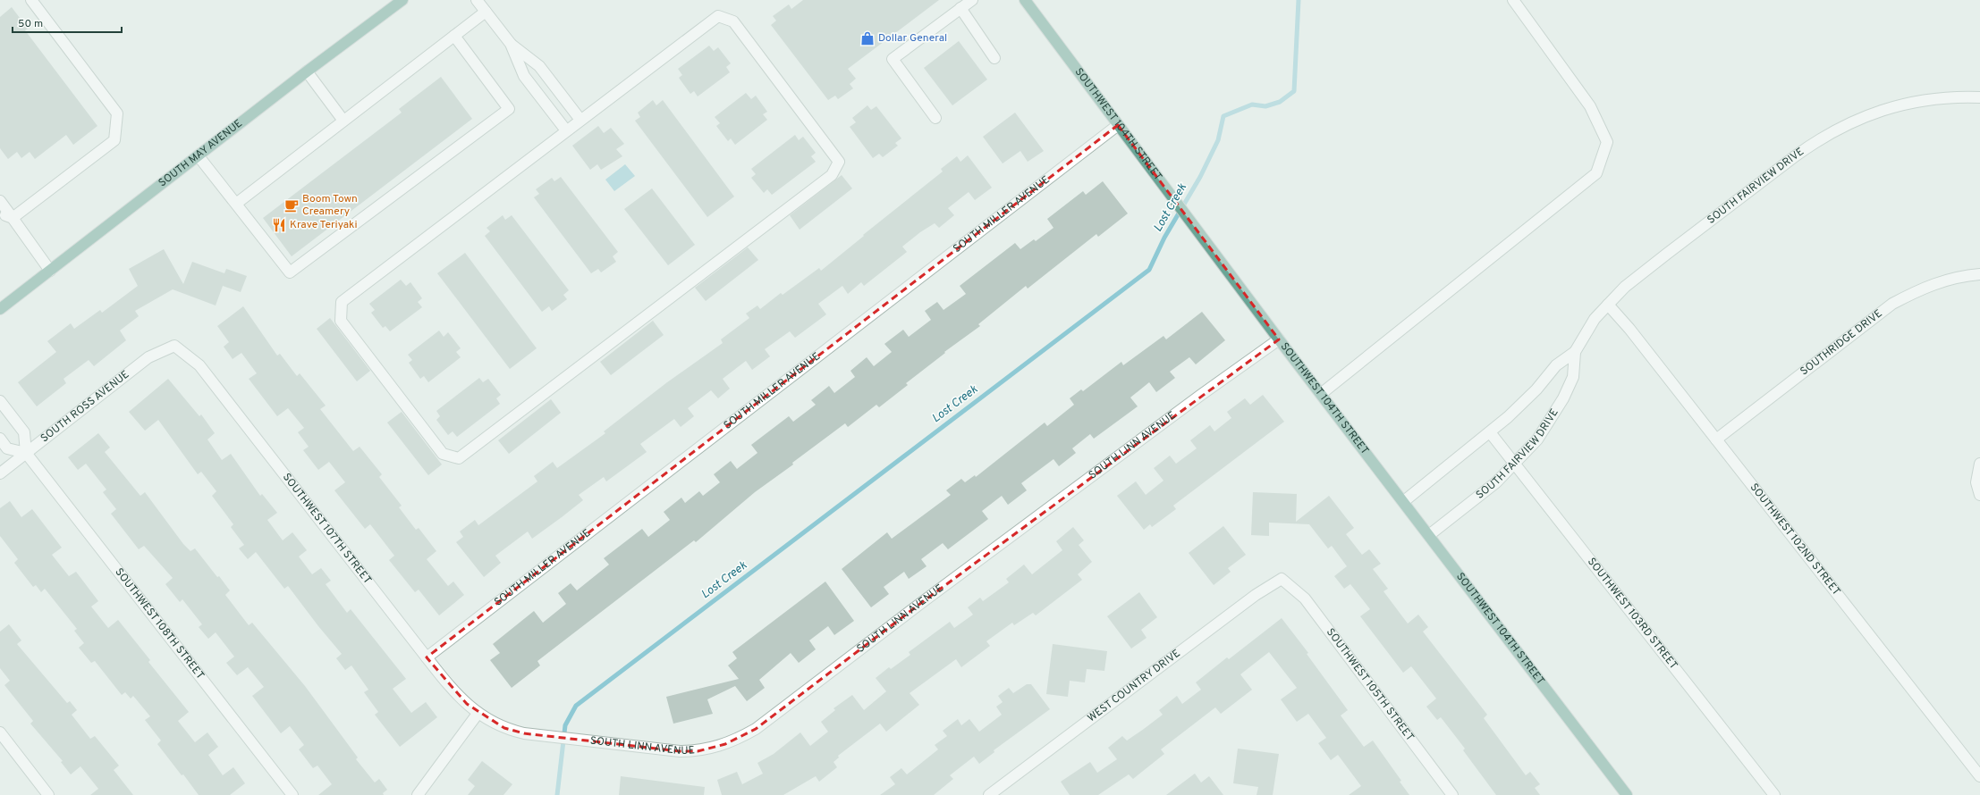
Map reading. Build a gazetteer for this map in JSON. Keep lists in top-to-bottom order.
{
  "streets": {
    "main road": ["SOUTHWEST 104TH STREET", "SOUTH MAY AVENUE"],
    "street": [
      "SOUTH FAIRVIEW DRIVE",
      "SOUTH MILLER AVENUE",
      "SOUTHRIDGE DRIVE",
      "SOUTH ROSS AVENUE",
      "SOUTH LINN AVENUE",
      "SOUTHWEST 107TH STREET",
      "SOUTHWEST 102ND STREET",
      "SOUTHWEST 103RD STREET",
      "SOUTHWEST 108TH STREET",
      "SOUTHWEST 105TH STREET",
      "WEST COUNTRY DRIVE"
    ]
  },
  "crossings": [
    ["SOUTHWEST 104TH STREET", "SOUTH FAIRVIEW DRIVE"],
    ["SOUTHWEST 104TH STREET", "SOUTH MILLER AVENUE"],
    ["SOUTHWEST 104TH STREET", "SOUTH LINN AVENUE"],
    ["SOUTH FAIRVIEW DRIVE", "SOUTHWEST 102ND STREET"],
    ["SOUTH FAIRVIEW DRIVE", "SOUTHWEST 103RD STREET"],
    ["SOUTH MILLER AVENUE", "SOUTHWEST 107TH STREET"],
    ["SOUTHRIDGE DRIVE", "SOUTHWEST 102ND STREET"],
    ["SOUTH ROSS AVENUE", "SOUTHWEST 107TH STREET"],
    ["SOUTH ROSS AVENUE", "SOUTHWEST 108TH STREET"],
    ["SOUTH LINN AVENUE", "SOUTHWEST 107TH STREET"],
    ["SOUTHWEST 105TH STREET", "WEST COUNTRY DRIVE"]
  ],
  "water": ["Lost Creek"],
  "places": {
    "shop": ["Dollar General"],
    "cafe": ["Boom Town Creamery"],
    "restaurant": ["Krave Teriyaki"]
  },
  "scale_bar": "50 m"
}
